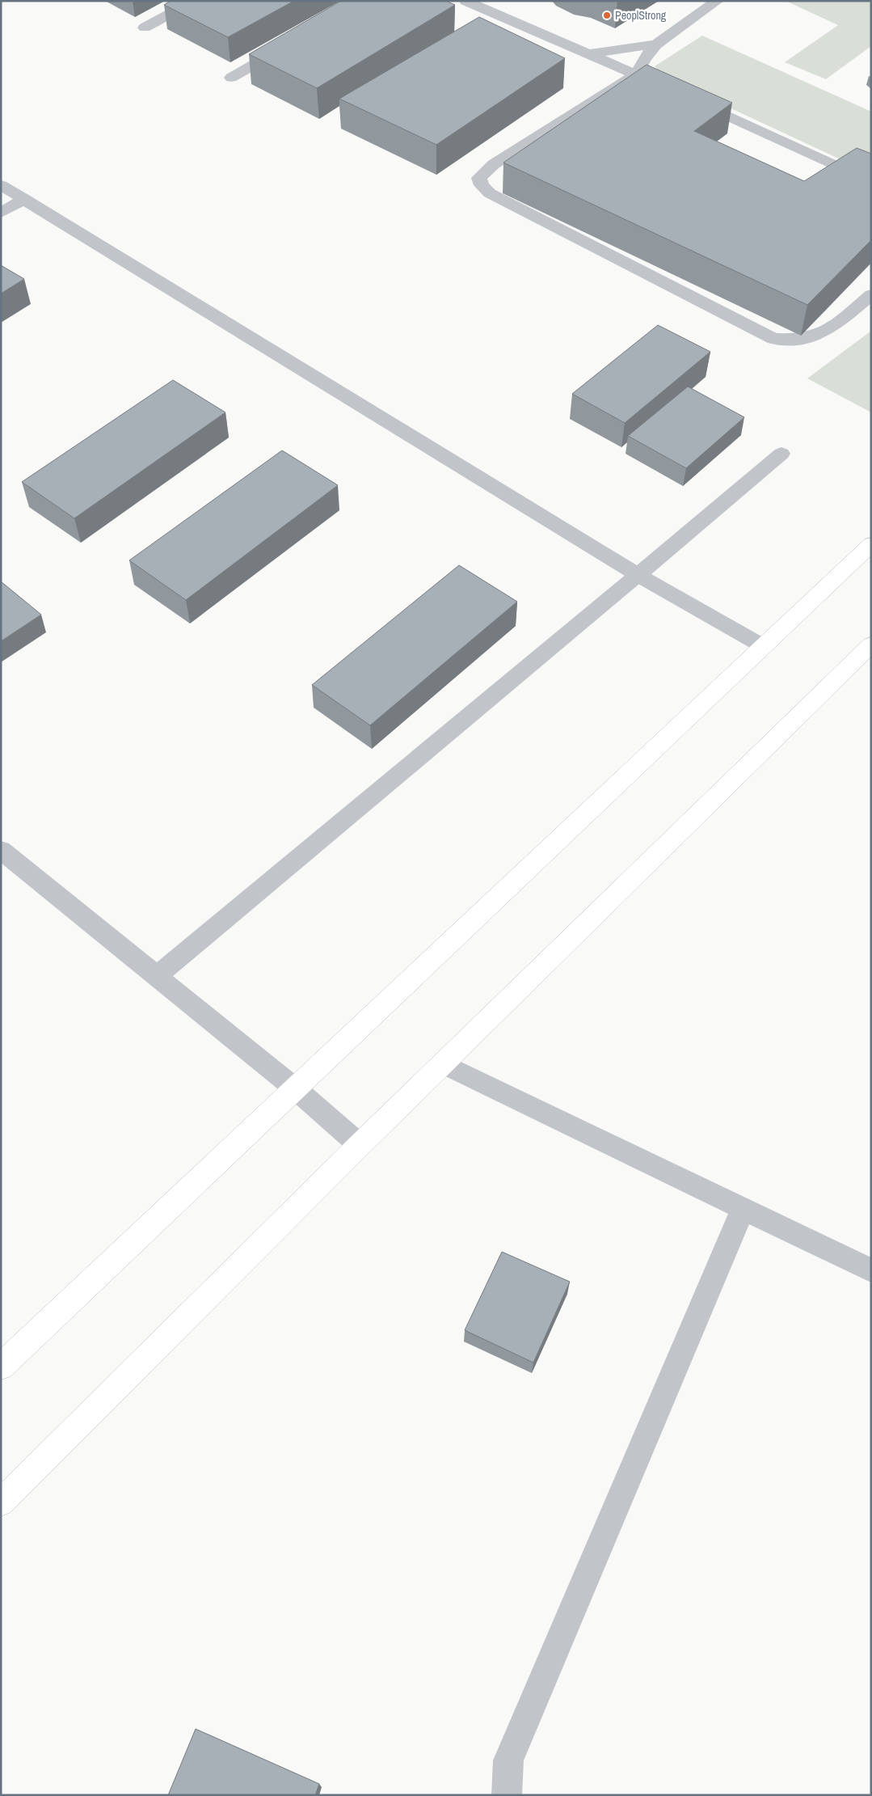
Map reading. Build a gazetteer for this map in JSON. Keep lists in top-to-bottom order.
{
  "places": ["PeoplStrong"]
}
